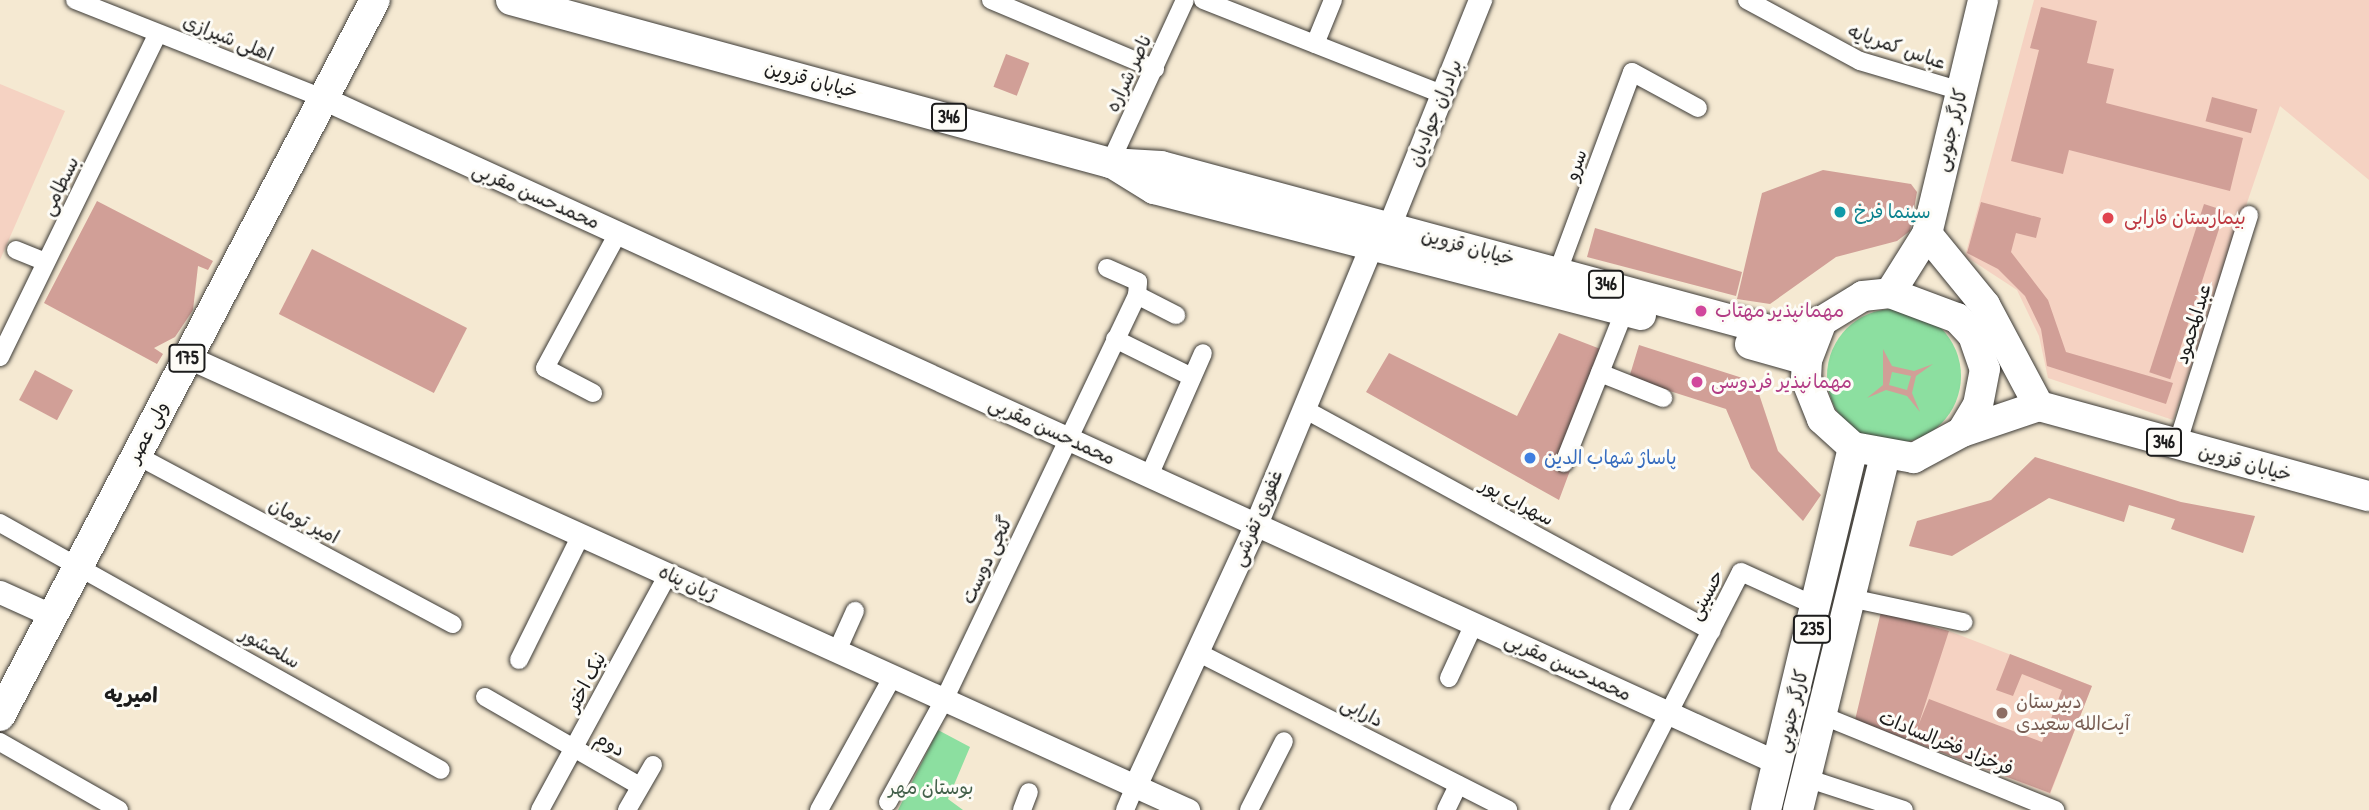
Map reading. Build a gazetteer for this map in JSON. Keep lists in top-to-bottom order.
{
  "streets": {
    "main road": [
      "خیابان قزوین",
      "346",
      "کارگر جنوبی",
      "175",
      "ولی عصر",
      "235"
    ],
    "street": [
      "اهلی شیرازی",
      "عباس کمرپایه",
      "ناصر شراره",
      "برادران جوادیان",
      "سرو",
      "بسطامی",
      "محمدحسن مقربی",
      "عبدالمحمود",
      "سهراب پور",
      "غفوری تفرشی",
      "امیر تومان",
      "گنجی دوست",
      "ژیان پناه",
      "حسینی",
      "سلحشور",
      "نیک اختر",
      "دارابی",
      "فرخزاد فخرالسادات",
      "دوم"
    ]
  },
  "crossings": [
    ["اهلی شیرازی", "بسطامی"],
    ["اهلی شیرازی", "محمدحسن مقربی"],
    ["اهلی شیرازی", "ولی عصر"],
    ["عباس کمرپایه", "کارگر جنوبی"],
    ["ناصر شراره", "خیابان قزوین"],
    ["خیابان قزوین", "برادران جوادیان"],
    ["خیابان قزوین", "کارگر جنوبی"],
    ["خیابان قزوین", "سرو"],
    ["خیابان قزوین", "عبدالمحمود"],
    ["خیابان قزوین", "غفوری تفرشی"],
    ["برادران جوادیان", "غفوری تفرشی"],
    ["کارگر جنوبی", "محمدحسن مقربی"],
    ["کارگر جنوبی", "حسینی"],
    ["کارگر جنوبی", "فرخزاد فخرالسادات"],
    ["محمدحسن مقربی", "ولی عصر"],
    ["محمدحسن مقربی", "غفوری تفرشی"],
    ["محمدحسن مقربی", "گنجی دوست"],
    ["محمدحسن مقربی", "حسینی"],
    ["ولی عصر", "امیر تومان"],
    ["ولی عصر", "ژیان پناه"],
    ["ولی عصر", "سلحشور"],
    ["سهراب پور", "غفوری تفرشی"],
    ["سهراب پور", "حسینی"],
    ["غفوری تفرشی", "ژیان پناه"],
    ["غفوری تفرشی", "دارابی"],
    ["گنجی دوست", "ژیان پناه"],
    ["ژیان پناه", "نیک اختر"],
    ["نیک اختر", "دوم"]
  ],
  "districts": ["امیریه"],
  "parks": ["بوستان مهر"],
  "places": [
    "سینما فرخ",
    "بیمارستان فارابی",
    "مهمانپذیر مهتاب",
    "مهمانپذیر فردوسی",
    "پاساژ شهاب الدین",
    "دبیرستان آیت‌الله سعیدی"
  ]
}
